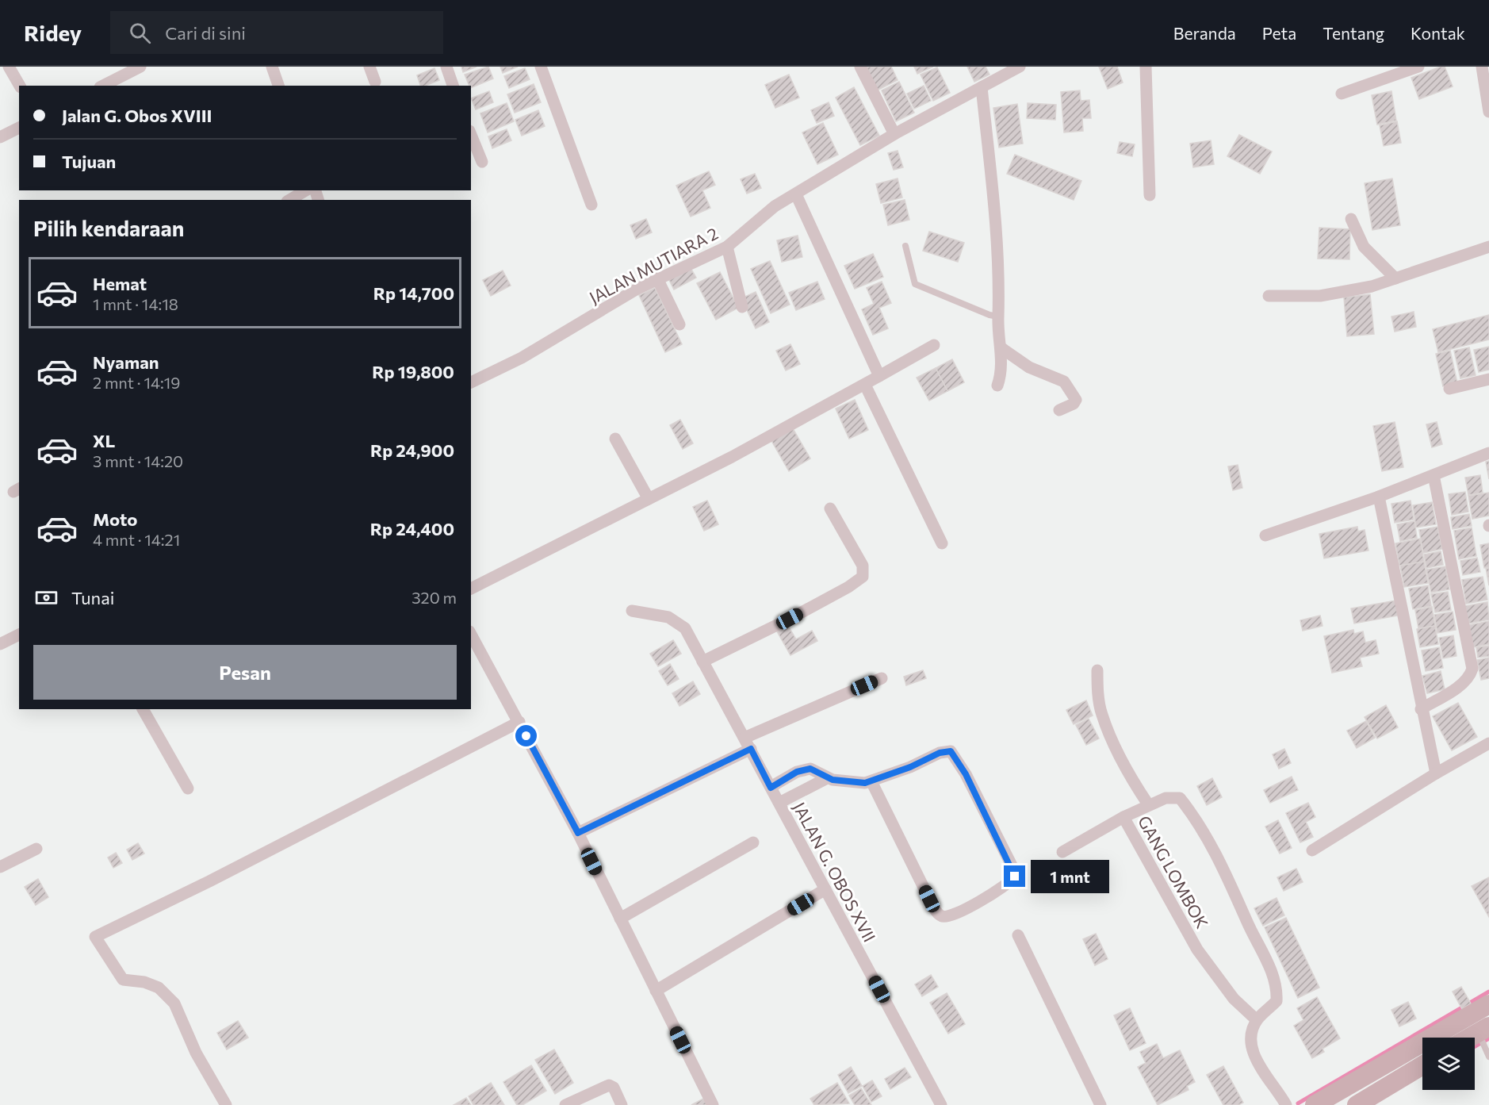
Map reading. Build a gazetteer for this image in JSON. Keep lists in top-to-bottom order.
{
  "streets": {
    "street": ["JALAN MUTIARA 2", "JALAN G. OBOS XVII", "GANG LOMBOK"]
  },
  "page": {
    "header": "Ridey",
    "search": "Cari di sini",
    "nav": [
      "Beranda",
      "Peta",
      "Tentang",
      "Kontak"
    ],
    "banner": ["Jalan G. Obos XVIII", "Tujuan"],
    "heading": "Pilih kendaraan",
    "list": [
      {
        "name": "Hemat",
        "note": "1 mnt · 14:18",
        "value": "Rp 14,700"
      },
      {
        "name": "Nyaman",
        "note": "2 mnt · 14:19",
        "value": "Rp 19,800"
      },
      {
        "name": "XL",
        "note": "3 mnt · 14:20",
        "value": "Rp 24,900"
      },
      {
        "name": "Moto",
        "note": "4 mnt · 14:21",
        "value": "Rp 24,400"
      }
    ],
    "pay": ["Tunai", "320 m"],
    "buttons": "Pesan",
    "bubble": "1 mnt"
  }
}
